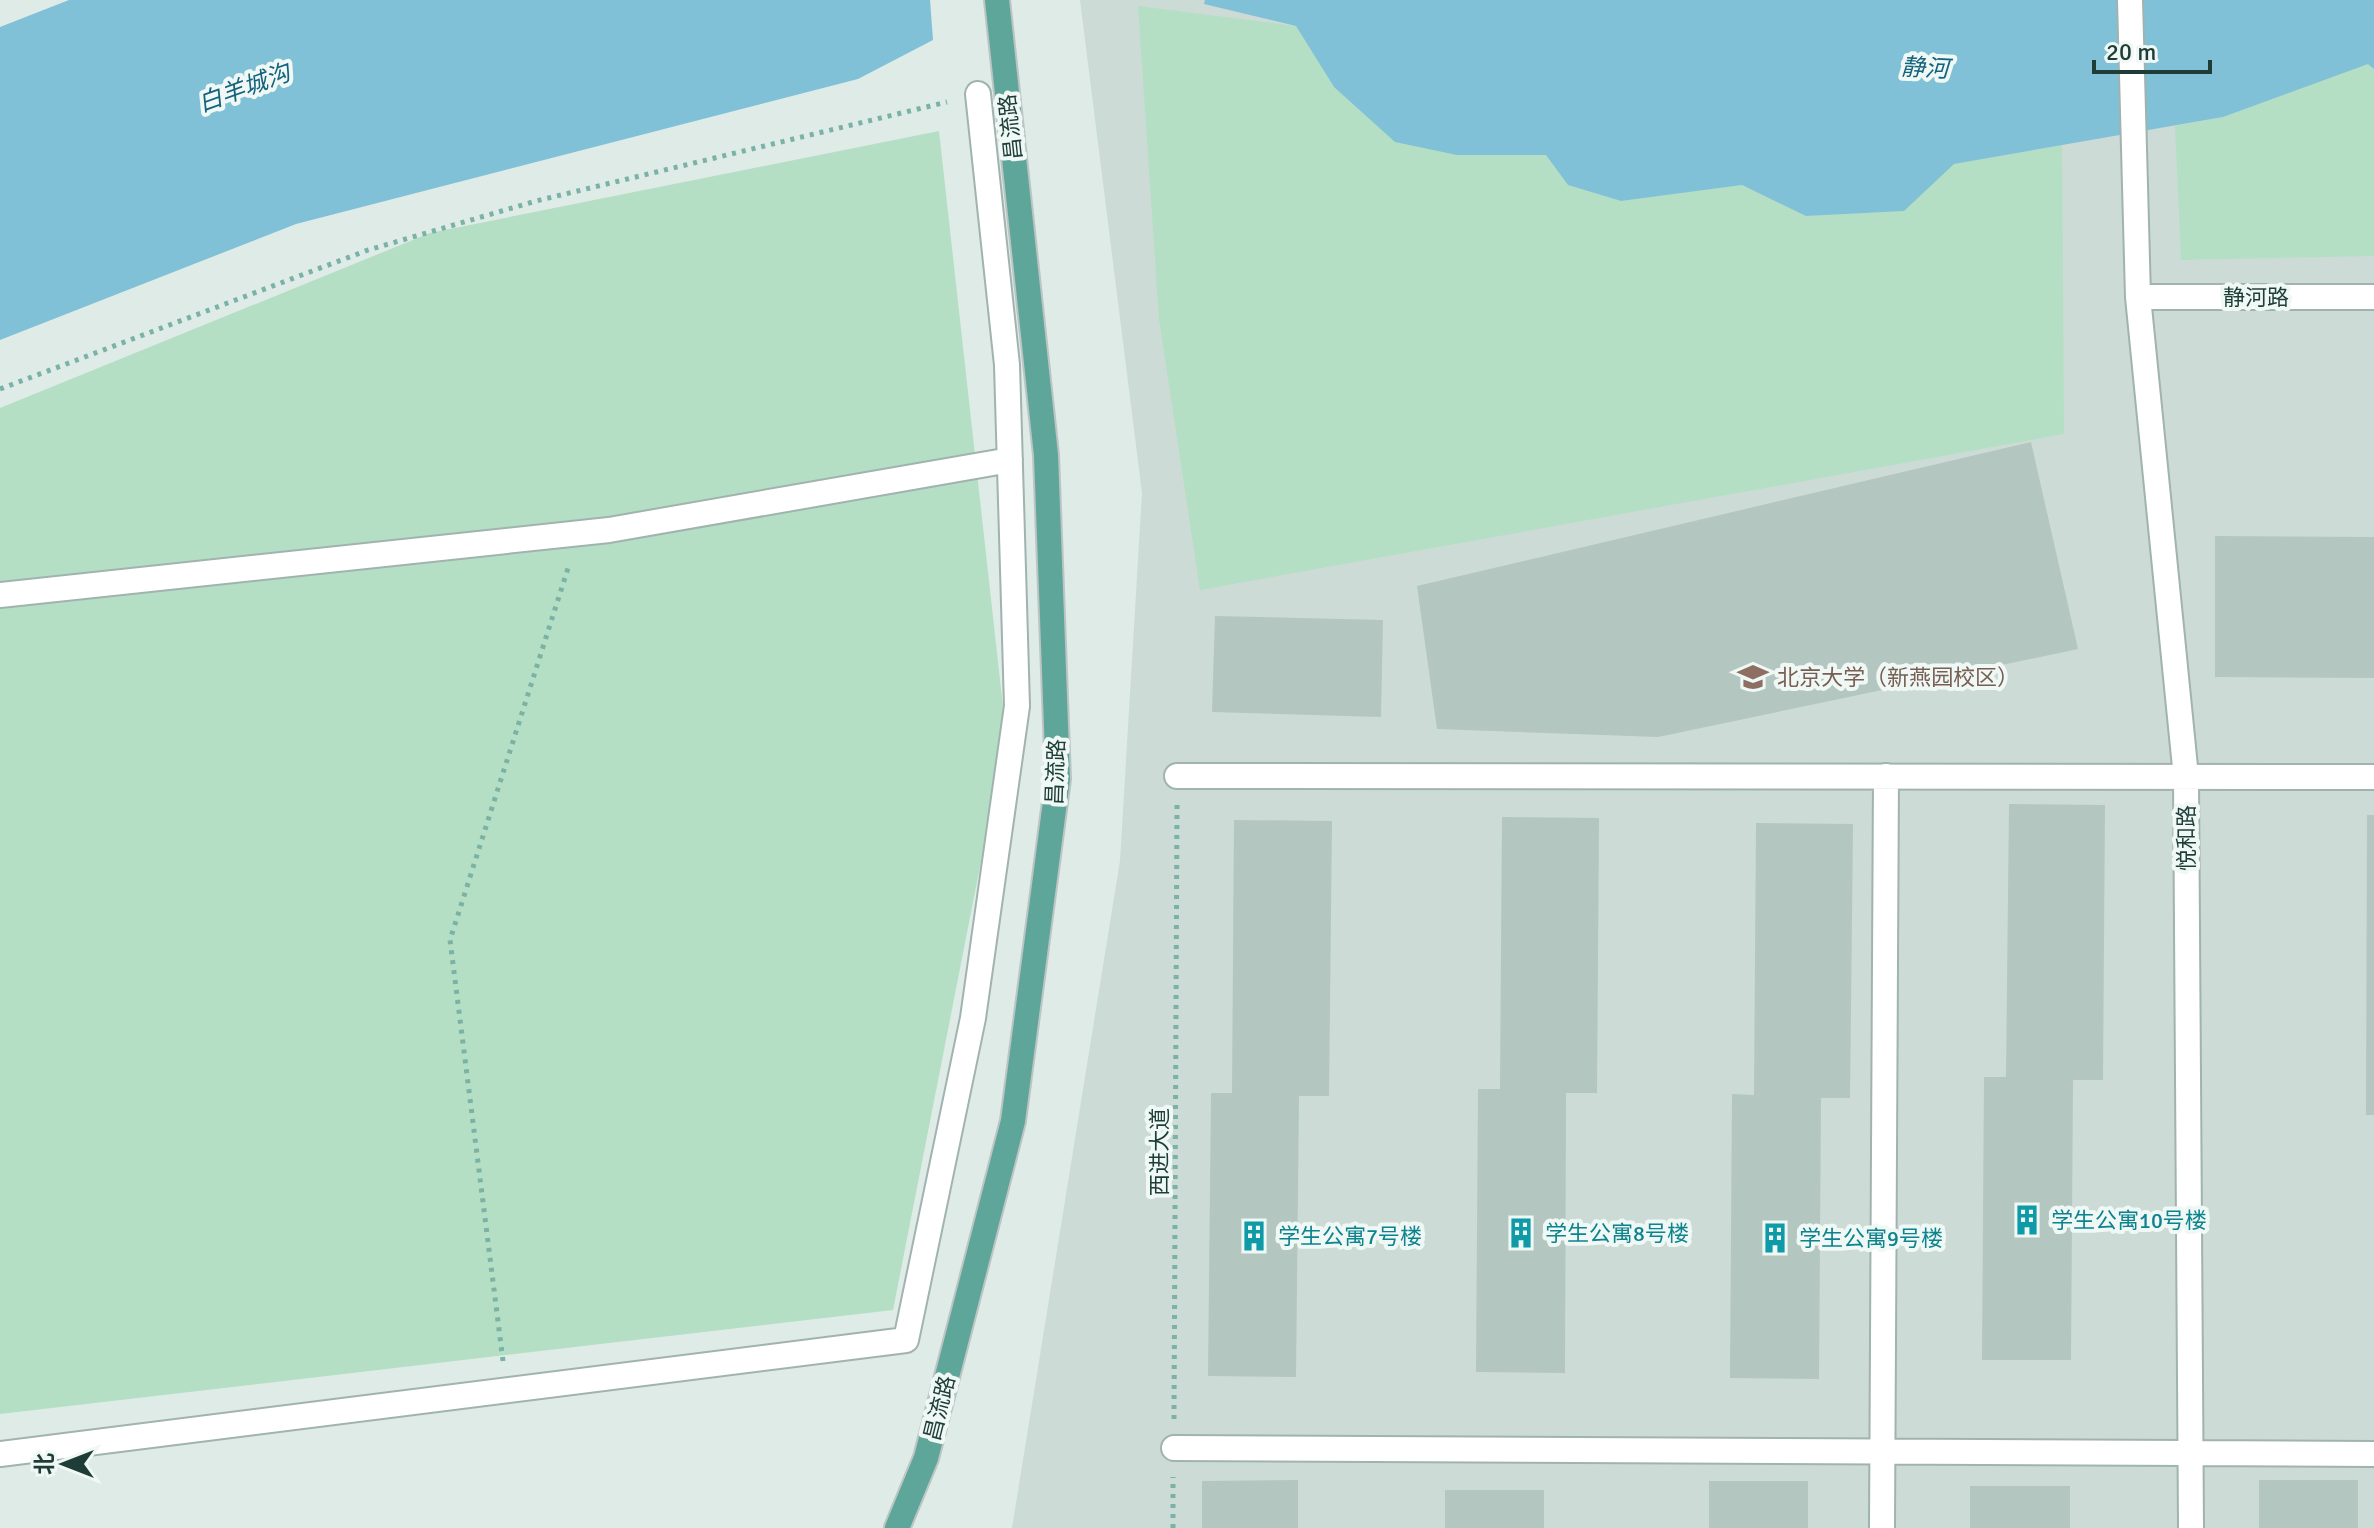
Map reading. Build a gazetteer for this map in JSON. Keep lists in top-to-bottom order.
{
  "streets": {
    "main road": ["昌流路"],
    "street": ["静河路", "悦和路"],
    "path": ["西进大道"]
  },
  "crossings": [
    ["静河路", "悦和路"]
  ],
  "water": ["静河", "白羊城沟"],
  "places": {
    "school or university": ["北京大学（新燕园校区）"],
    "building": [
      "学生公寓10号楼",
      "学生公寓8号楼",
      "学生公寓7号楼",
      "学生公寓9号楼"
    ]
  },
  "scale_bar": "20 m",
  "north": "left"
}
